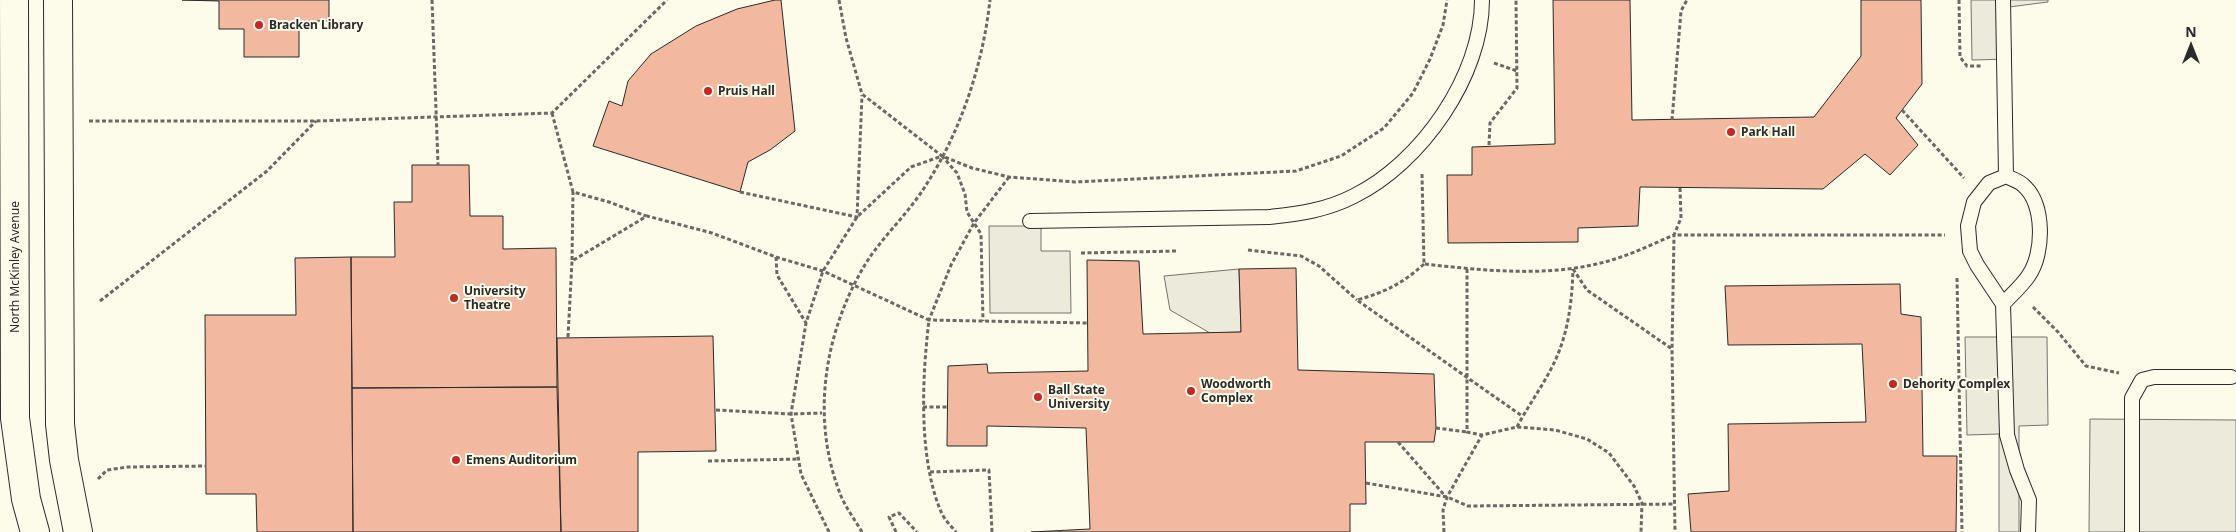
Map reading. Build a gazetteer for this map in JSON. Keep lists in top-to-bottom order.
{
  "streets": {
    "main road": ["North McKinley Avenue"]
  },
  "places": [
    "Bracken Library",
    "Pruis Hall",
    "Park Hall",
    "University Theatre",
    "Dehority Complex",
    "Woodworth Complex",
    "Ball State University",
    "Emens Auditorium"
  ],
  "north": "top"
}
